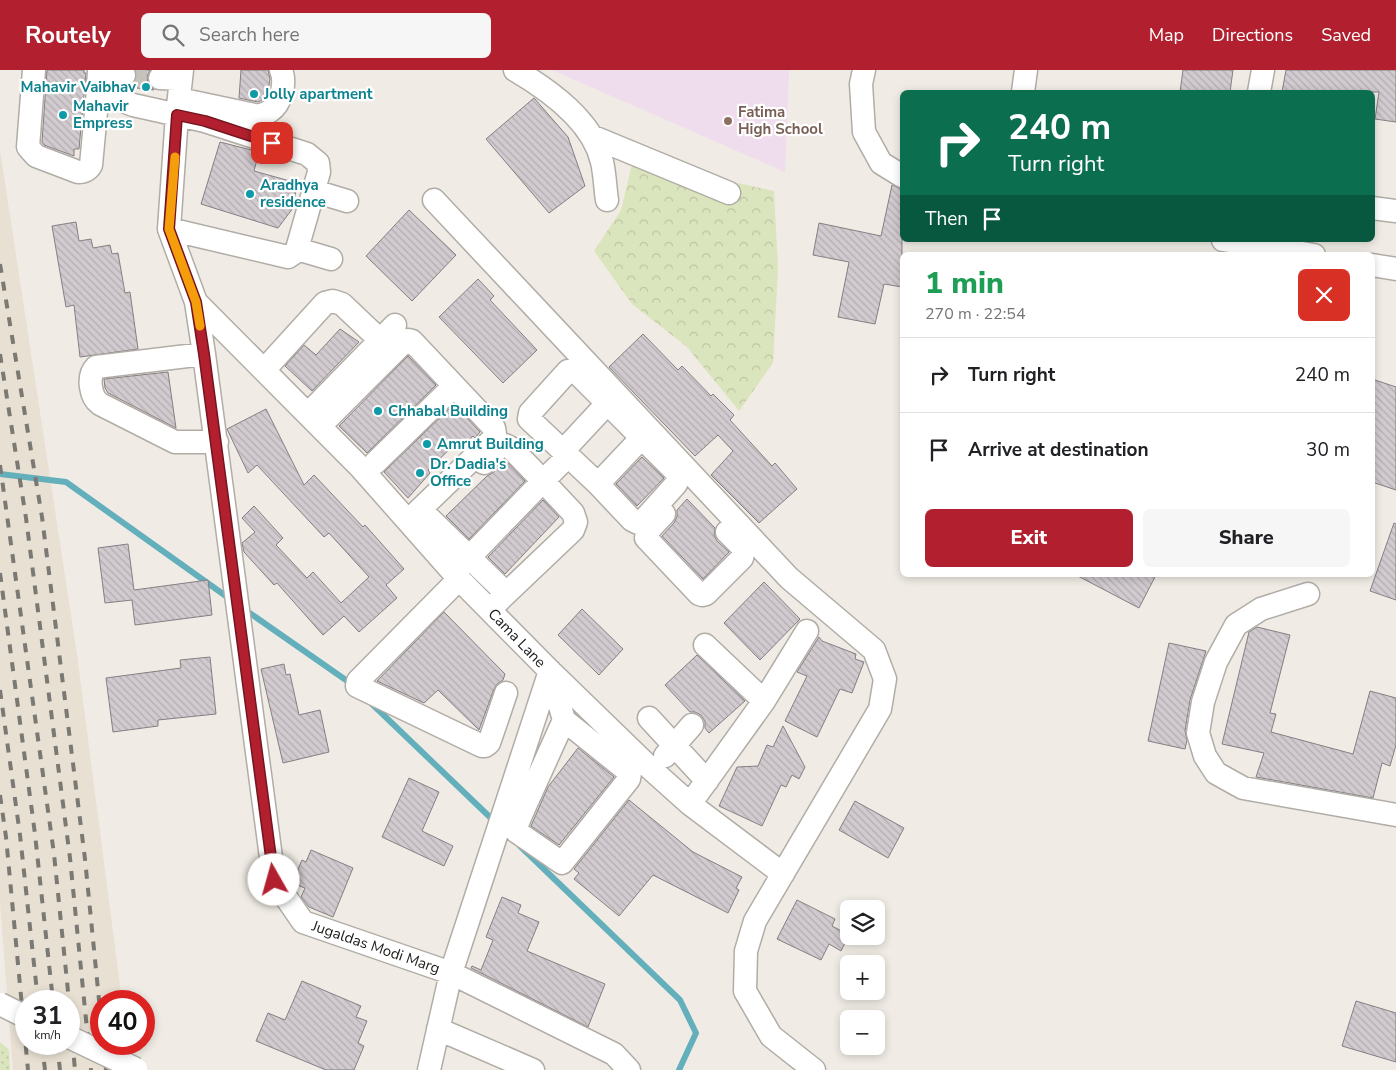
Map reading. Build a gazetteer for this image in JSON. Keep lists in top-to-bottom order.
{
  "streets": {
    "street": ["Cama Lane", "Jugaldas Modi Marg"]
  },
  "crossings": [
    ["Cama Lane", "Jugaldas Modi Marg"]
  ],
  "places": [
    "Mahavir Vaibhav",
    "Jolly apartment",
    "Mahavir Empress",
    "Fatima High School",
    "Aradhya residence",
    "Chhabal Building",
    "Amrut Building",
    "Dr. Dadia's Office"
  ],
  "page": {
    "header": "Routely",
    "search": "Search here",
    "nav": ["Map", "Directions", "Saved"],
    "turn": ["240 m", "Turn right"],
    "then": "Then",
    "heading": ["1 min", "270 m · 22:54"],
    "list": [
      {
        "name": "Turn right",
        "value": "240 m"
      },
      {
        "name": "Arrive at destination",
        "value": "30 m"
      }
    ],
    "buttons": ["Exit", "Share"],
    "map_buttons": ["+", "−"],
    "speed": "31 km/h",
    "limit": "40"
  }
}
